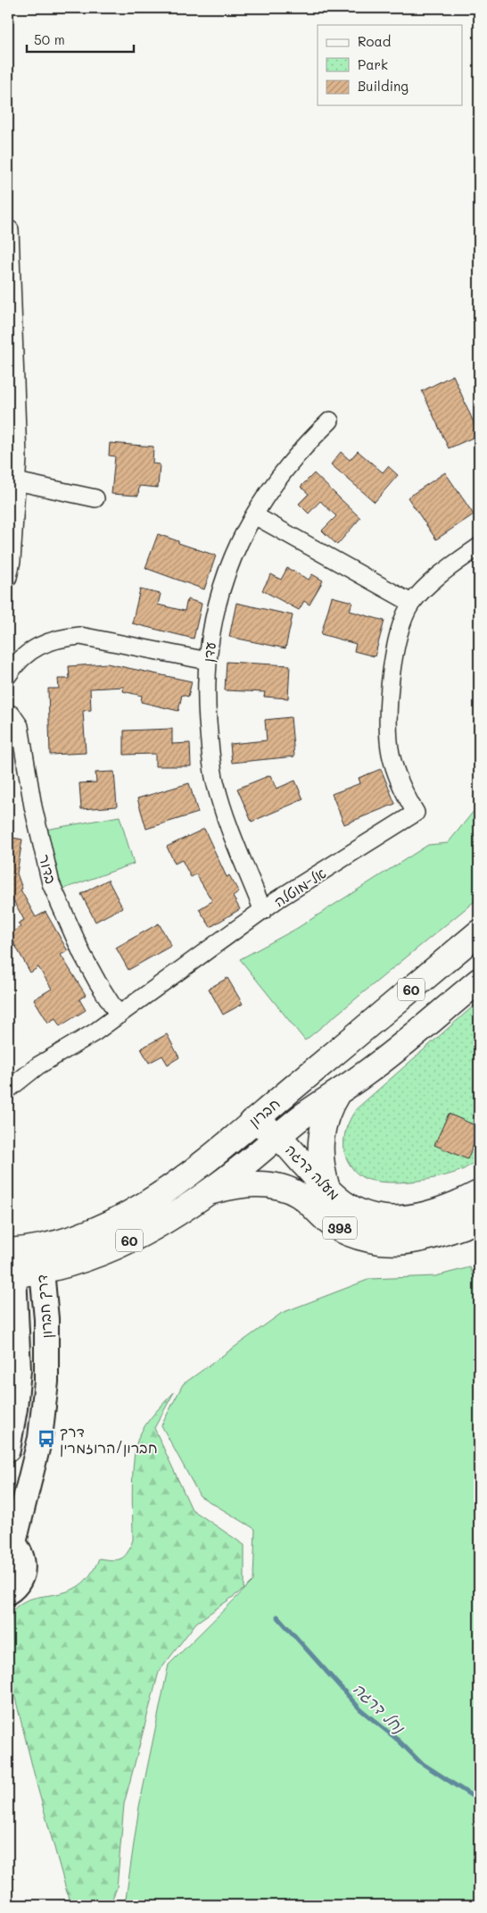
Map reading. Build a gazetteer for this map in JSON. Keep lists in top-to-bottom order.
{
  "streets": {
    "main road": [
      "60",
      "חברון",
      "מעלה דרגה",
      "398",
      "דרך חברון"
    ],
    "street": ["עדן", "בדור", "אל-מוטלה"]
  },
  "crossings": [
    ["עדן", "אל-מוטלה"],
    ["בדור", "אל-מוטלה"],
    ["חברון", "מעלה דרגה"],
    ["חברון", "דרך חברון"]
  ],
  "water": ["נחל דרגה"],
  "places": {
    "bus stop": ["דרך חברון/הרוזמרין"]
  },
  "legend": ["Road", "Park", "Building"],
  "scale_bar": "50 m"
}
